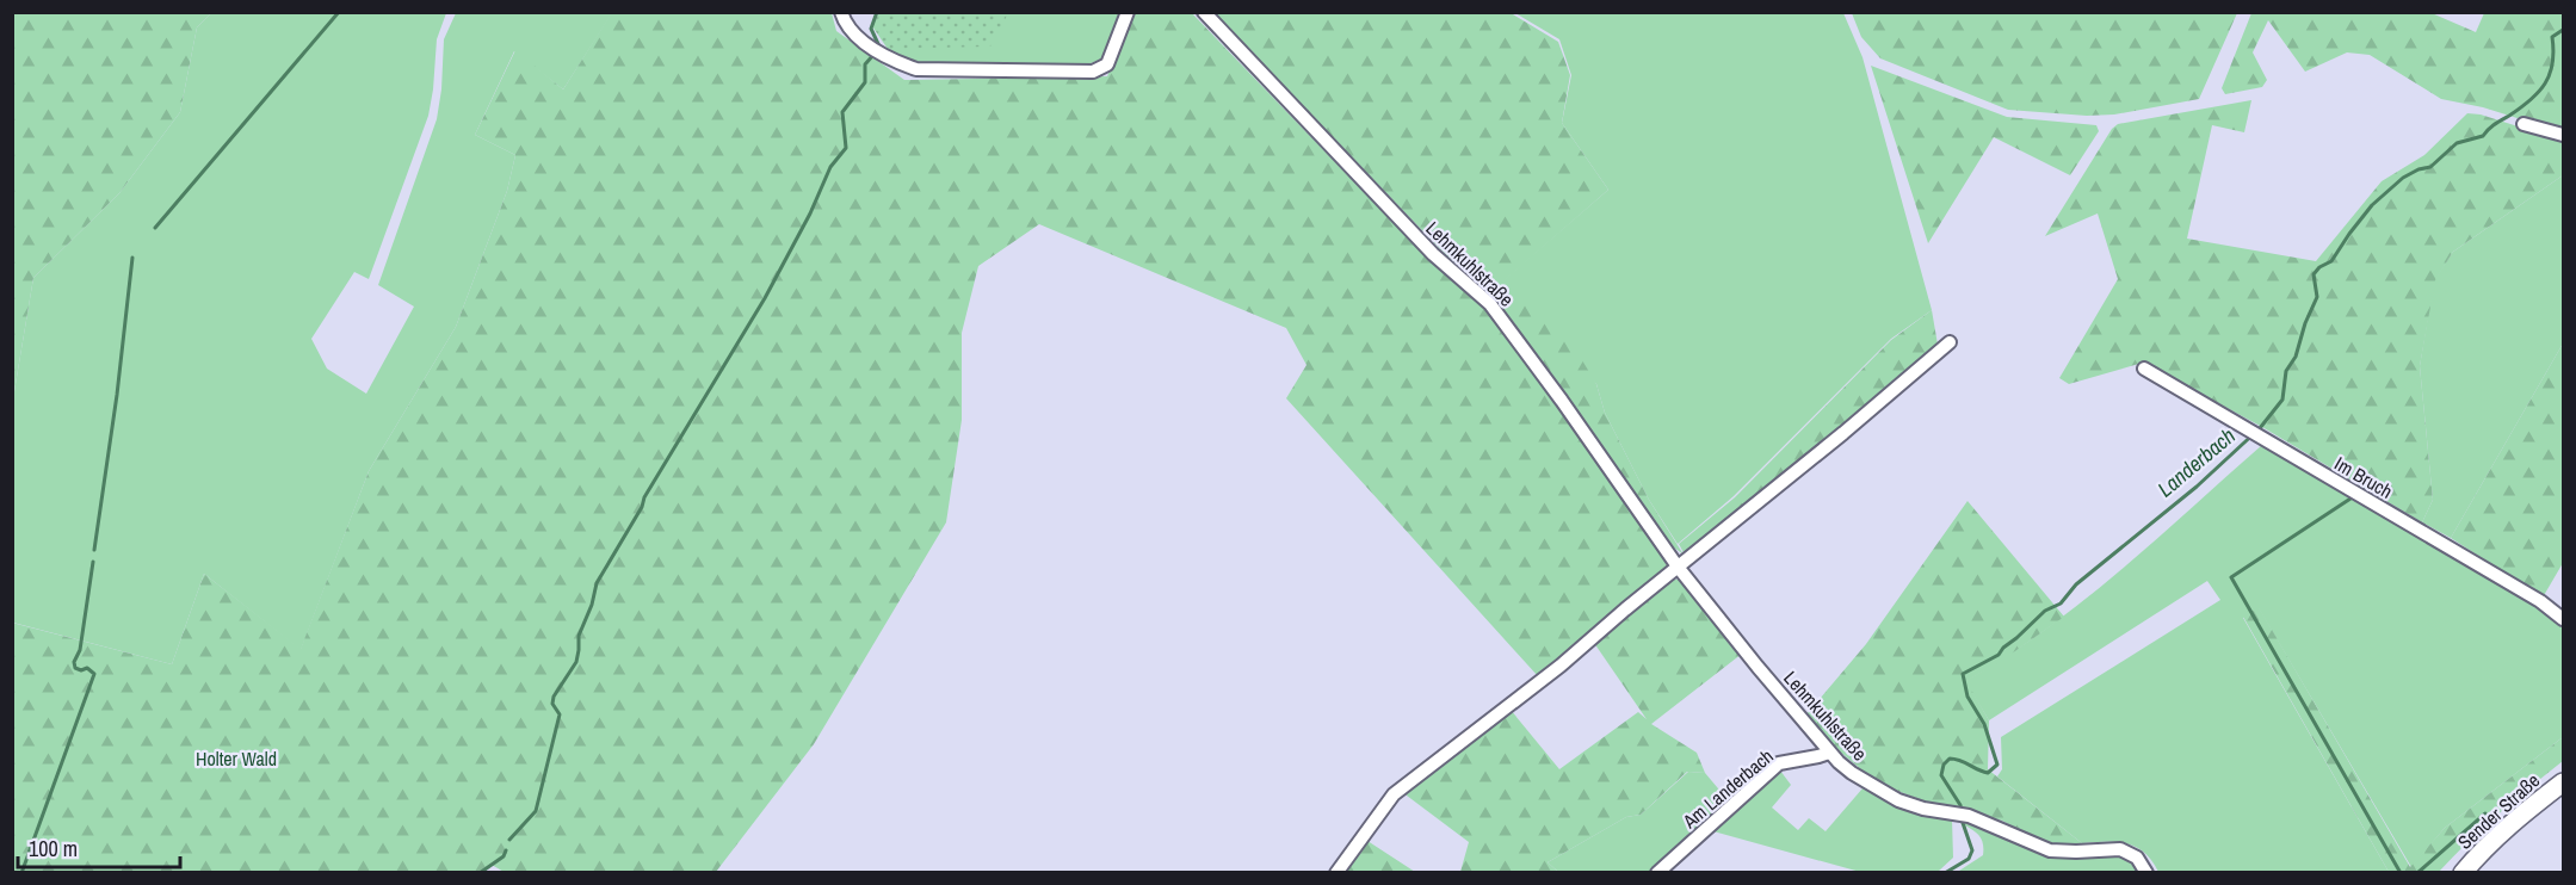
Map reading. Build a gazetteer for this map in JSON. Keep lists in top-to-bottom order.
{
  "streets": {
    "main road": ["Sender Straße"],
    "street": ["Lehmkuhlstraße", "Im Bruch", "Am Landerbach"]
  },
  "crossings": [
    ["Lehmkuhlstraße", "Am Landerbach"]
  ],
  "water": ["Landerbach"],
  "parks": ["Holter Wald"],
  "scale_bar": "100 m"
}
